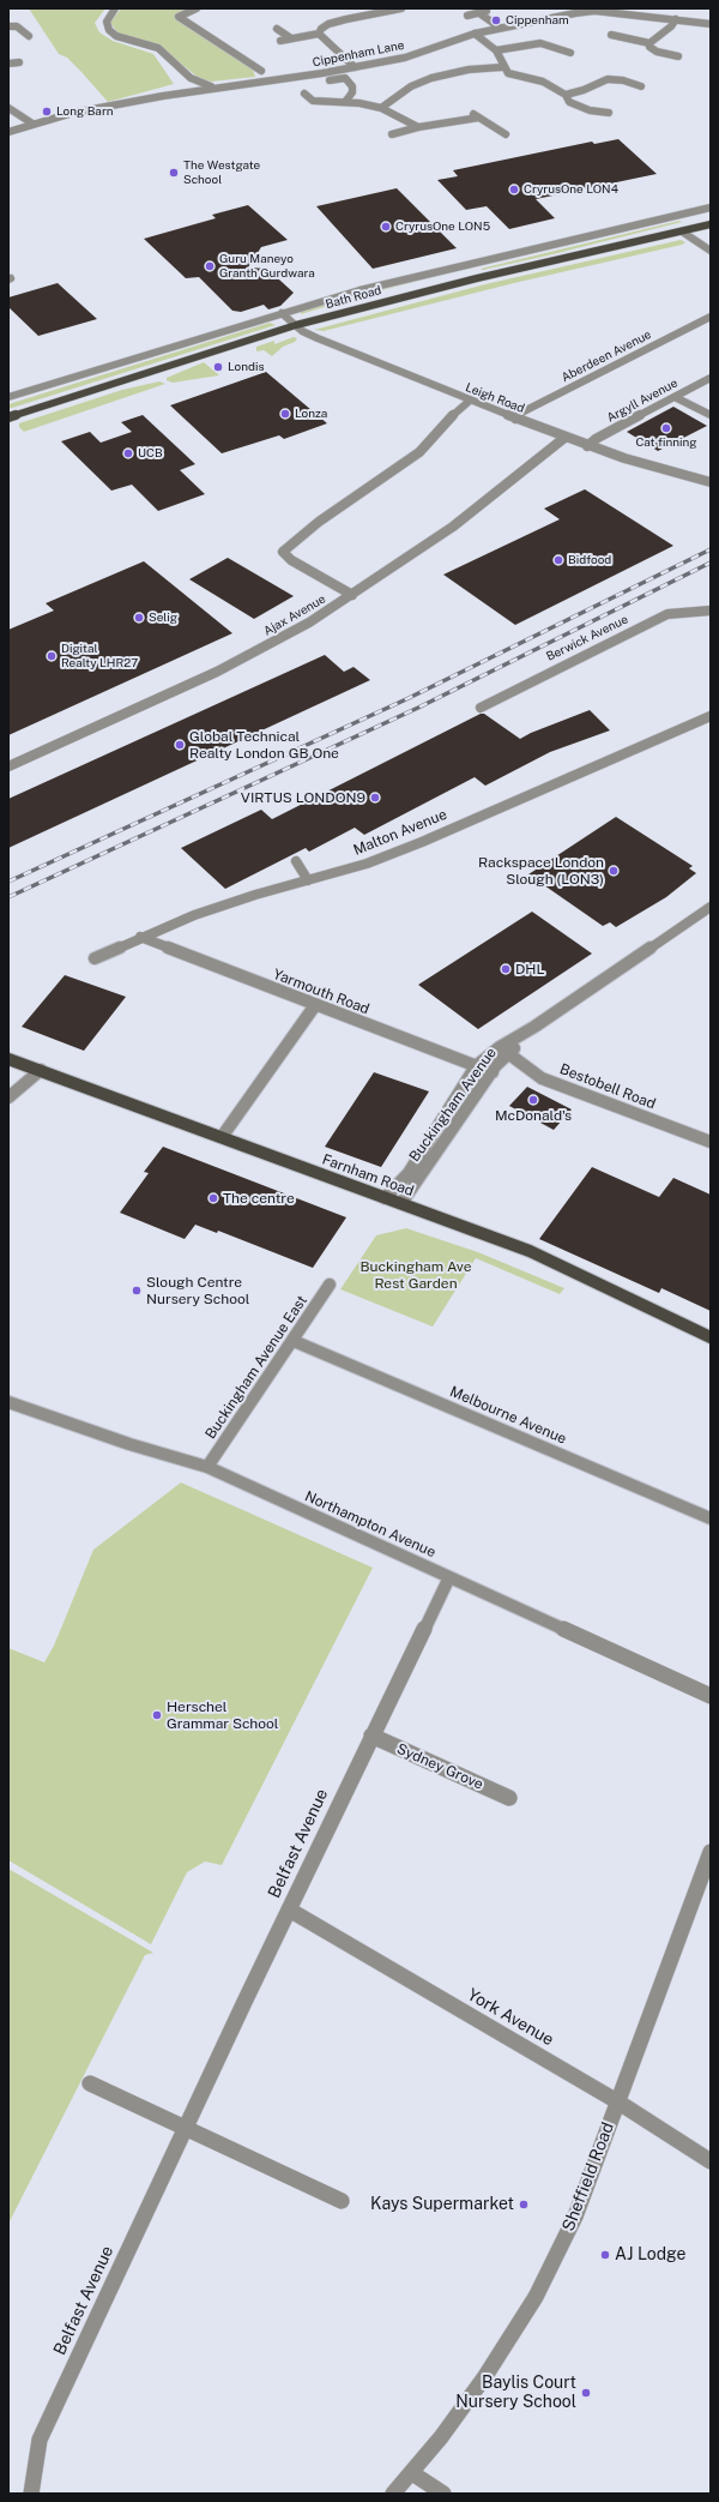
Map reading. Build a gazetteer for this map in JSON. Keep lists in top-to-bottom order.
{
  "streets": {
    "main road": ["Bath Road", "Farnham Road"],
    "street": [
      "Cippenham Lane",
      "Aberdeen Avenue",
      "Leigh Road",
      "Argyll Avenue",
      "Ajax Avenue",
      "Berwick Avenue",
      "Malton Avenue",
      "Yarmouth Road",
      "Bestobell Road",
      "Buckingham Avenue",
      "Buckingham Avenue East",
      "Melbourne Avenue",
      "Northampton Avenue",
      "Sydney Grove",
      "Belfast Avenue",
      "York Avenue",
      "Sheffield Road"
    ]
  },
  "crossings": [
    ["Bath Road", "Leigh Road"],
    ["Aberdeen Avenue", "Leigh Road"],
    ["Leigh Road", "Argyll Avenue"],
    ["Leigh Road", "Ajax Avenue"],
    ["Malton Avenue", "Yarmouth Road"],
    ["Yarmouth Road", "Buckingham Avenue"],
    ["Bestobell Road", "Buckingham Avenue"],
    ["Buckingham Avenue", "Farnham Road"],
    ["Buckingham Avenue East", "Melbourne Avenue"],
    ["Buckingham Avenue East", "Northampton Avenue"],
    ["Northampton Avenue", "Belfast Avenue"],
    ["Sydney Grove", "Belfast Avenue"],
    ["Belfast Avenue", "York Avenue"],
    ["York Avenue", "Sheffield Road"]
  ],
  "parks": ["Buckingham Ave Rest Garden"],
  "places": [
    "Cippenham",
    "Long Barn",
    "The Westgate School",
    "CryrusOne LON4",
    "CryrusOne LON5",
    "Guru Maneyo Granth Gurdwara",
    "Londis",
    "Lonza",
    "Cat finning",
    "UCB",
    "Bidfood",
    "Selig",
    "Digital Realty LHR27",
    "Global Technical Realty London GB One",
    "VIRTUS LONDON9",
    "Rackspace London Slough (LON3)",
    "DHL",
    "McDonald's",
    "The centre",
    "Slough Centre Nursery School",
    "Herschel Grammar School",
    "Kays Supermarket",
    "AJ Lodge",
    "Baylis Court Nursery School"
  ]
}
